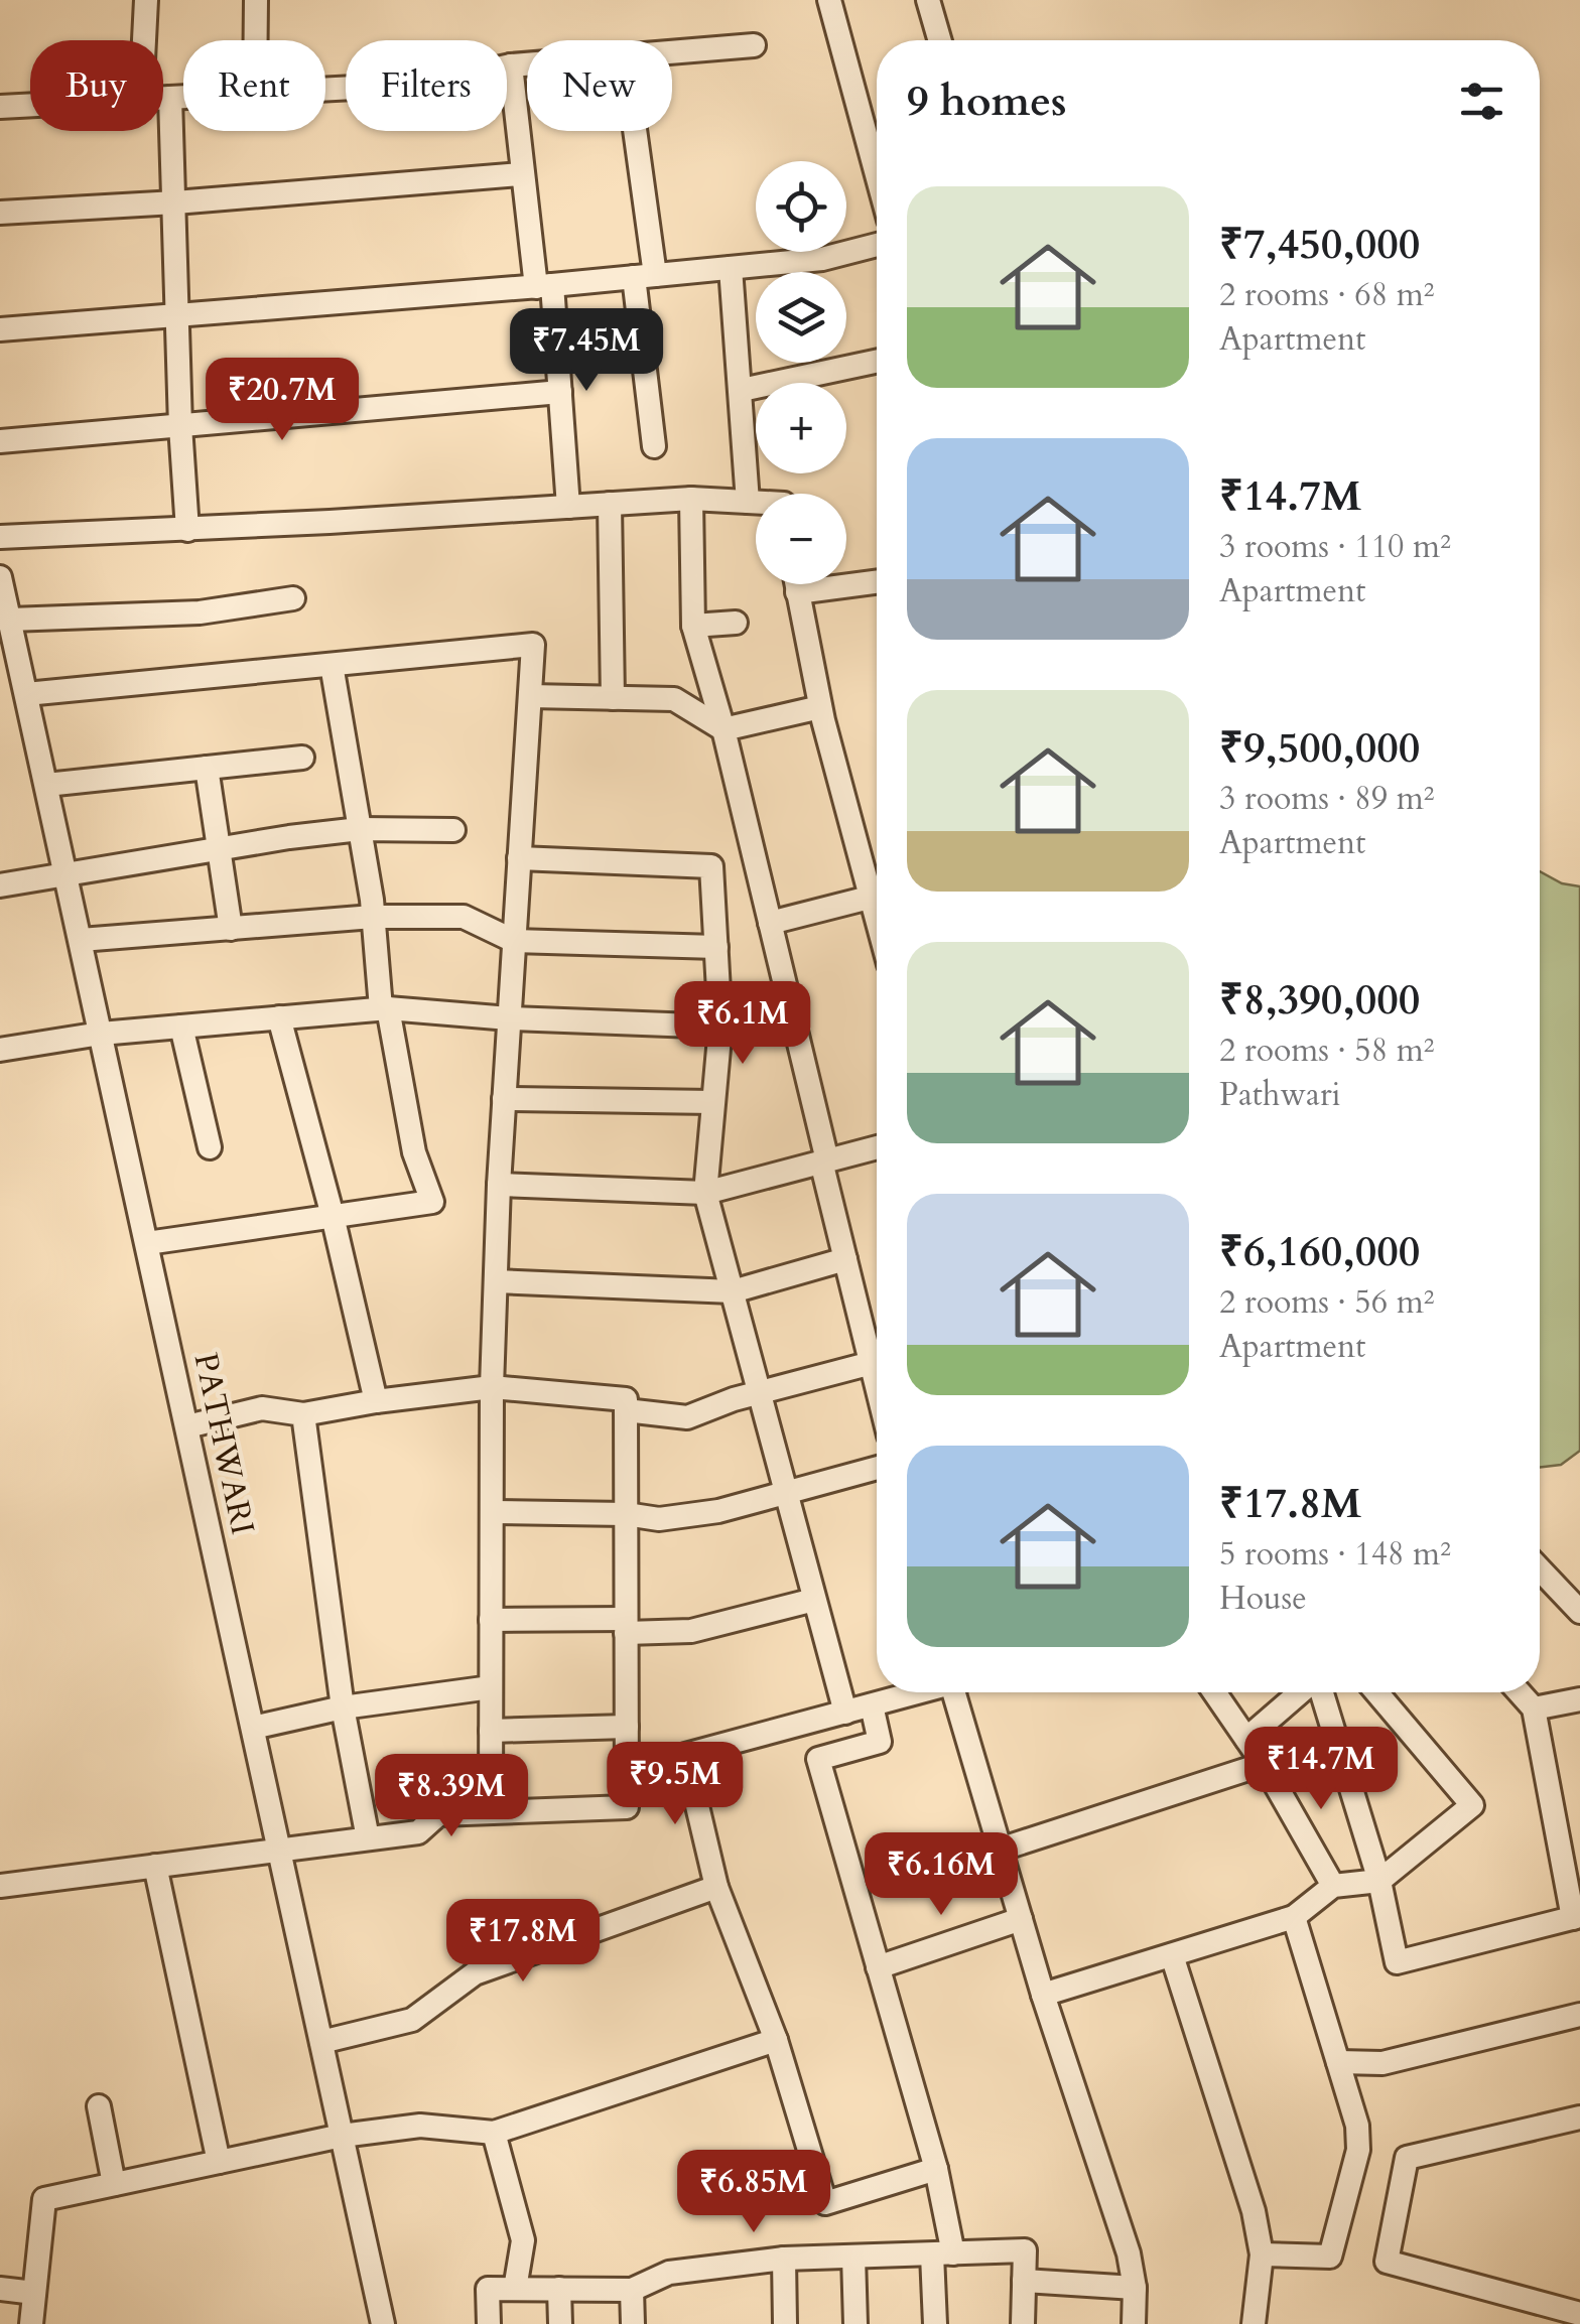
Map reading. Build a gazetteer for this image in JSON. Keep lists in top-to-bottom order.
{
  "streets": {
    "street": ["PATHWARI"]
  },
  "page": {
    "chip": [
      "Buy",
      "Rent",
      "Filters",
      "New"
    ],
    "heading": "9 homes",
    "map_buttons": ["+", "−"],
    "list": [
      {
        "name": "₹7,450,000",
        "note": "2 rooms · 68 m² · Apartment"
      },
      {
        "name": "₹14.7M",
        "note": "3 rooms · 110 m² · Apartment"
      },
      {
        "name": "₹9,500,000",
        "note": "3 rooms · 89 m² · Apartment"
      },
      {
        "name": "₹8,390,000",
        "note": "2 rooms · 58 m² · Pathwari"
      },
      {
        "name": "₹6,160,000",
        "note": "2 rooms · 56 m² · Apartment"
      },
      {
        "name": "₹17.8M",
        "note": "5 rooms · 148 m² · House"
      }
    ],
    "price": [
      "₹7.45M",
      "₹20.7M",
      "₹6.1M",
      "₹14.7M",
      "₹9.5M",
      "₹8.39M",
      "₹6.16M",
      "₹17.8M",
      "₹6.85M"
    ]
  }
}
